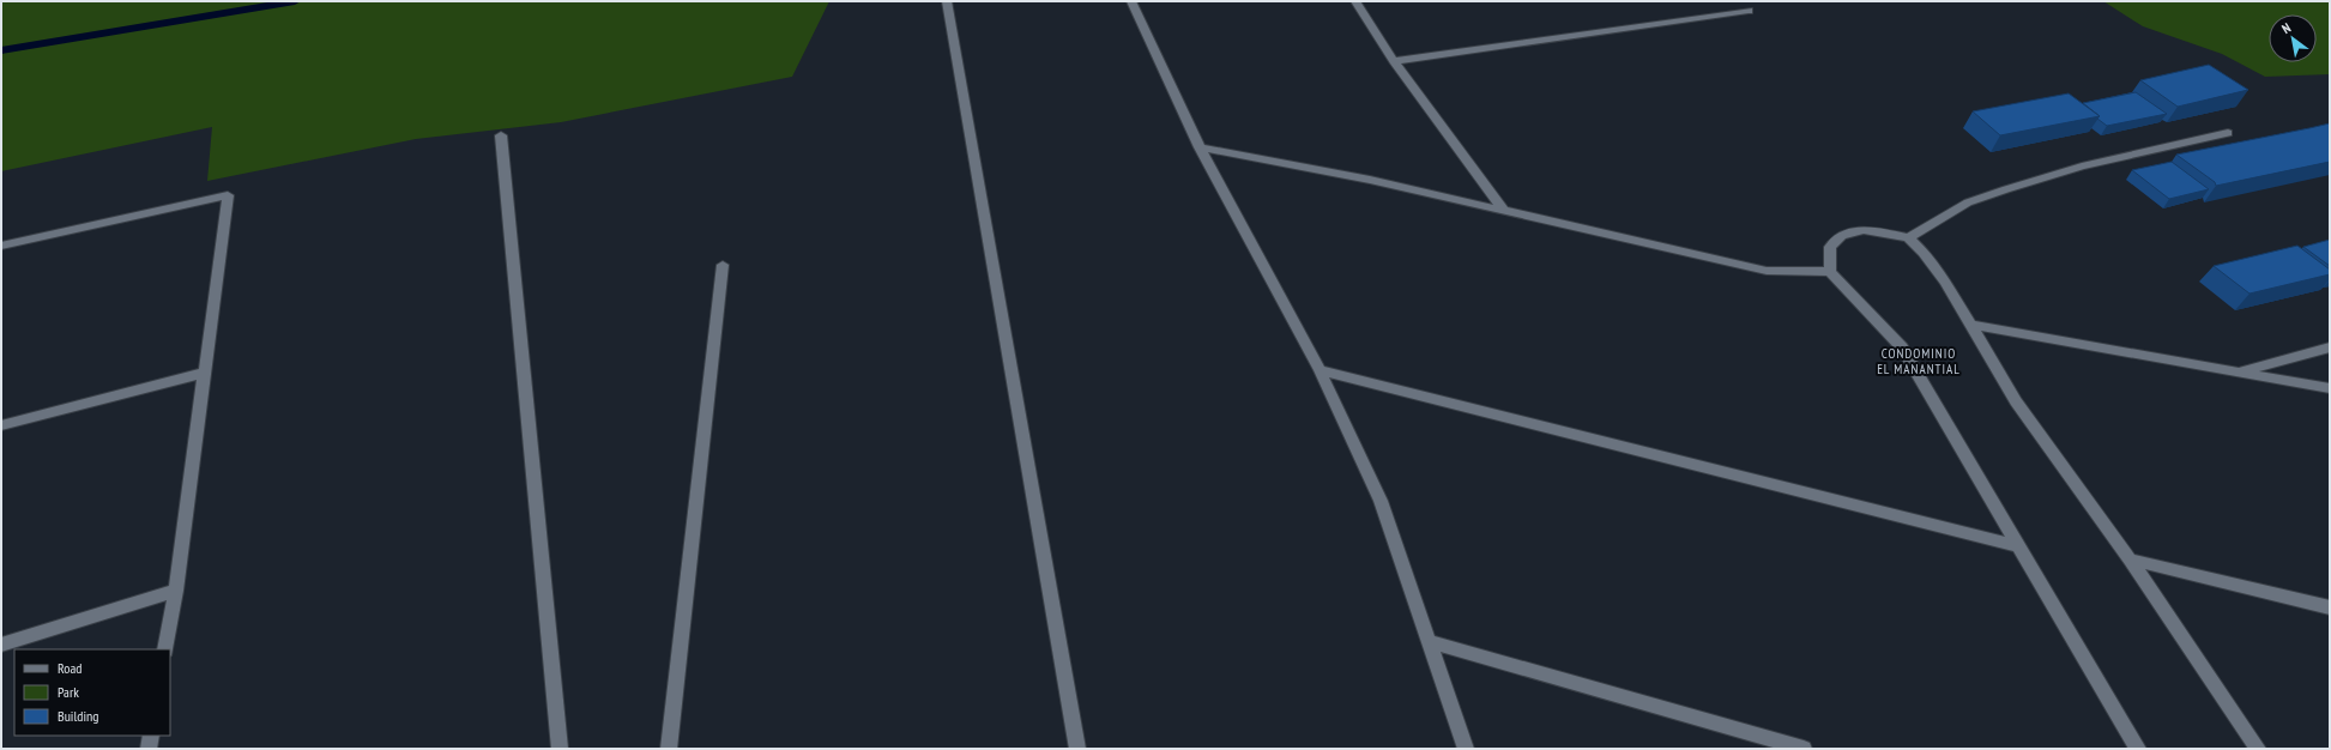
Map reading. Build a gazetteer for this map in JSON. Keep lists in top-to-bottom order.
{
  "districts": ["CONDOMINIO EL MANANTIAL"],
  "legend": ["Road", "Park", "Building"],
  "north": "top left"
}
